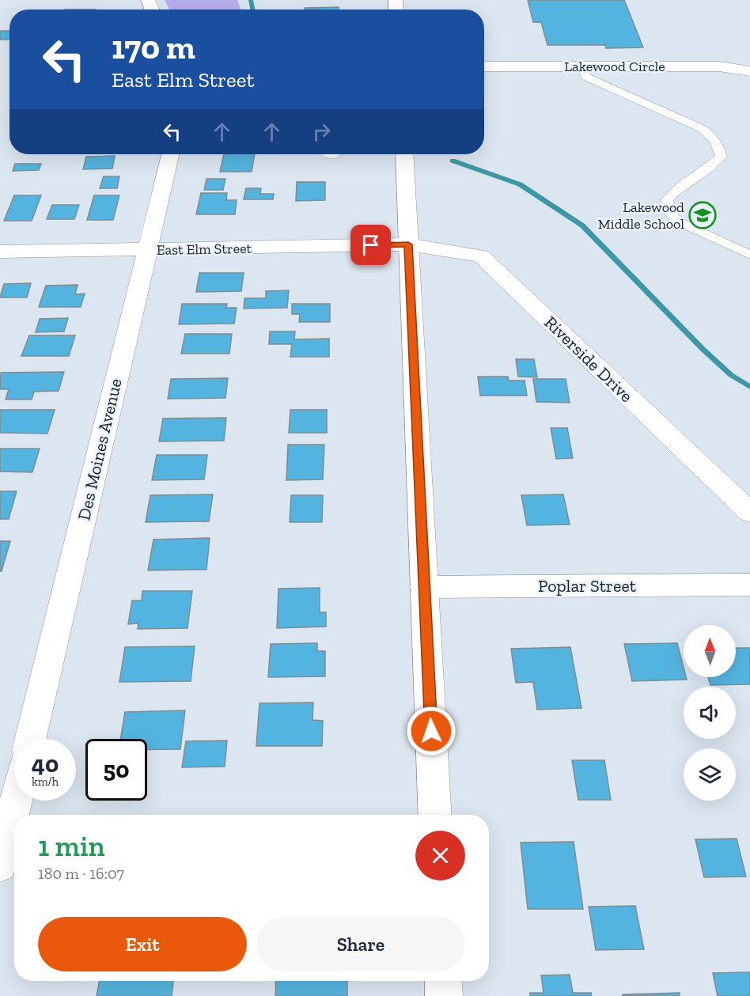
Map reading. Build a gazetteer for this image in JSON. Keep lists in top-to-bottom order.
{
  "streets": {
    "street": [
      "Lakewood Circle",
      "East Elm Street",
      "Riverside Drive",
      "Des Moines Avenue",
      "Poplar Street"
    ]
  },
  "crossings": [
    ["East Elm Street", "Riverside Drive"],
    ["East Elm Street", "Des Moines Avenue"]
  ],
  "places": {
    "school or university": ["Lakewood Middle School"]
  },
  "north": "top",
  "page": {
    "turn": ["170 m", "East Elm Street"],
    "speed": "40 km/h",
    "limit": "50",
    "heading": ["1 min", "180 m · 16:07"],
    "buttons": ["Exit", "Share"]
  }
}
